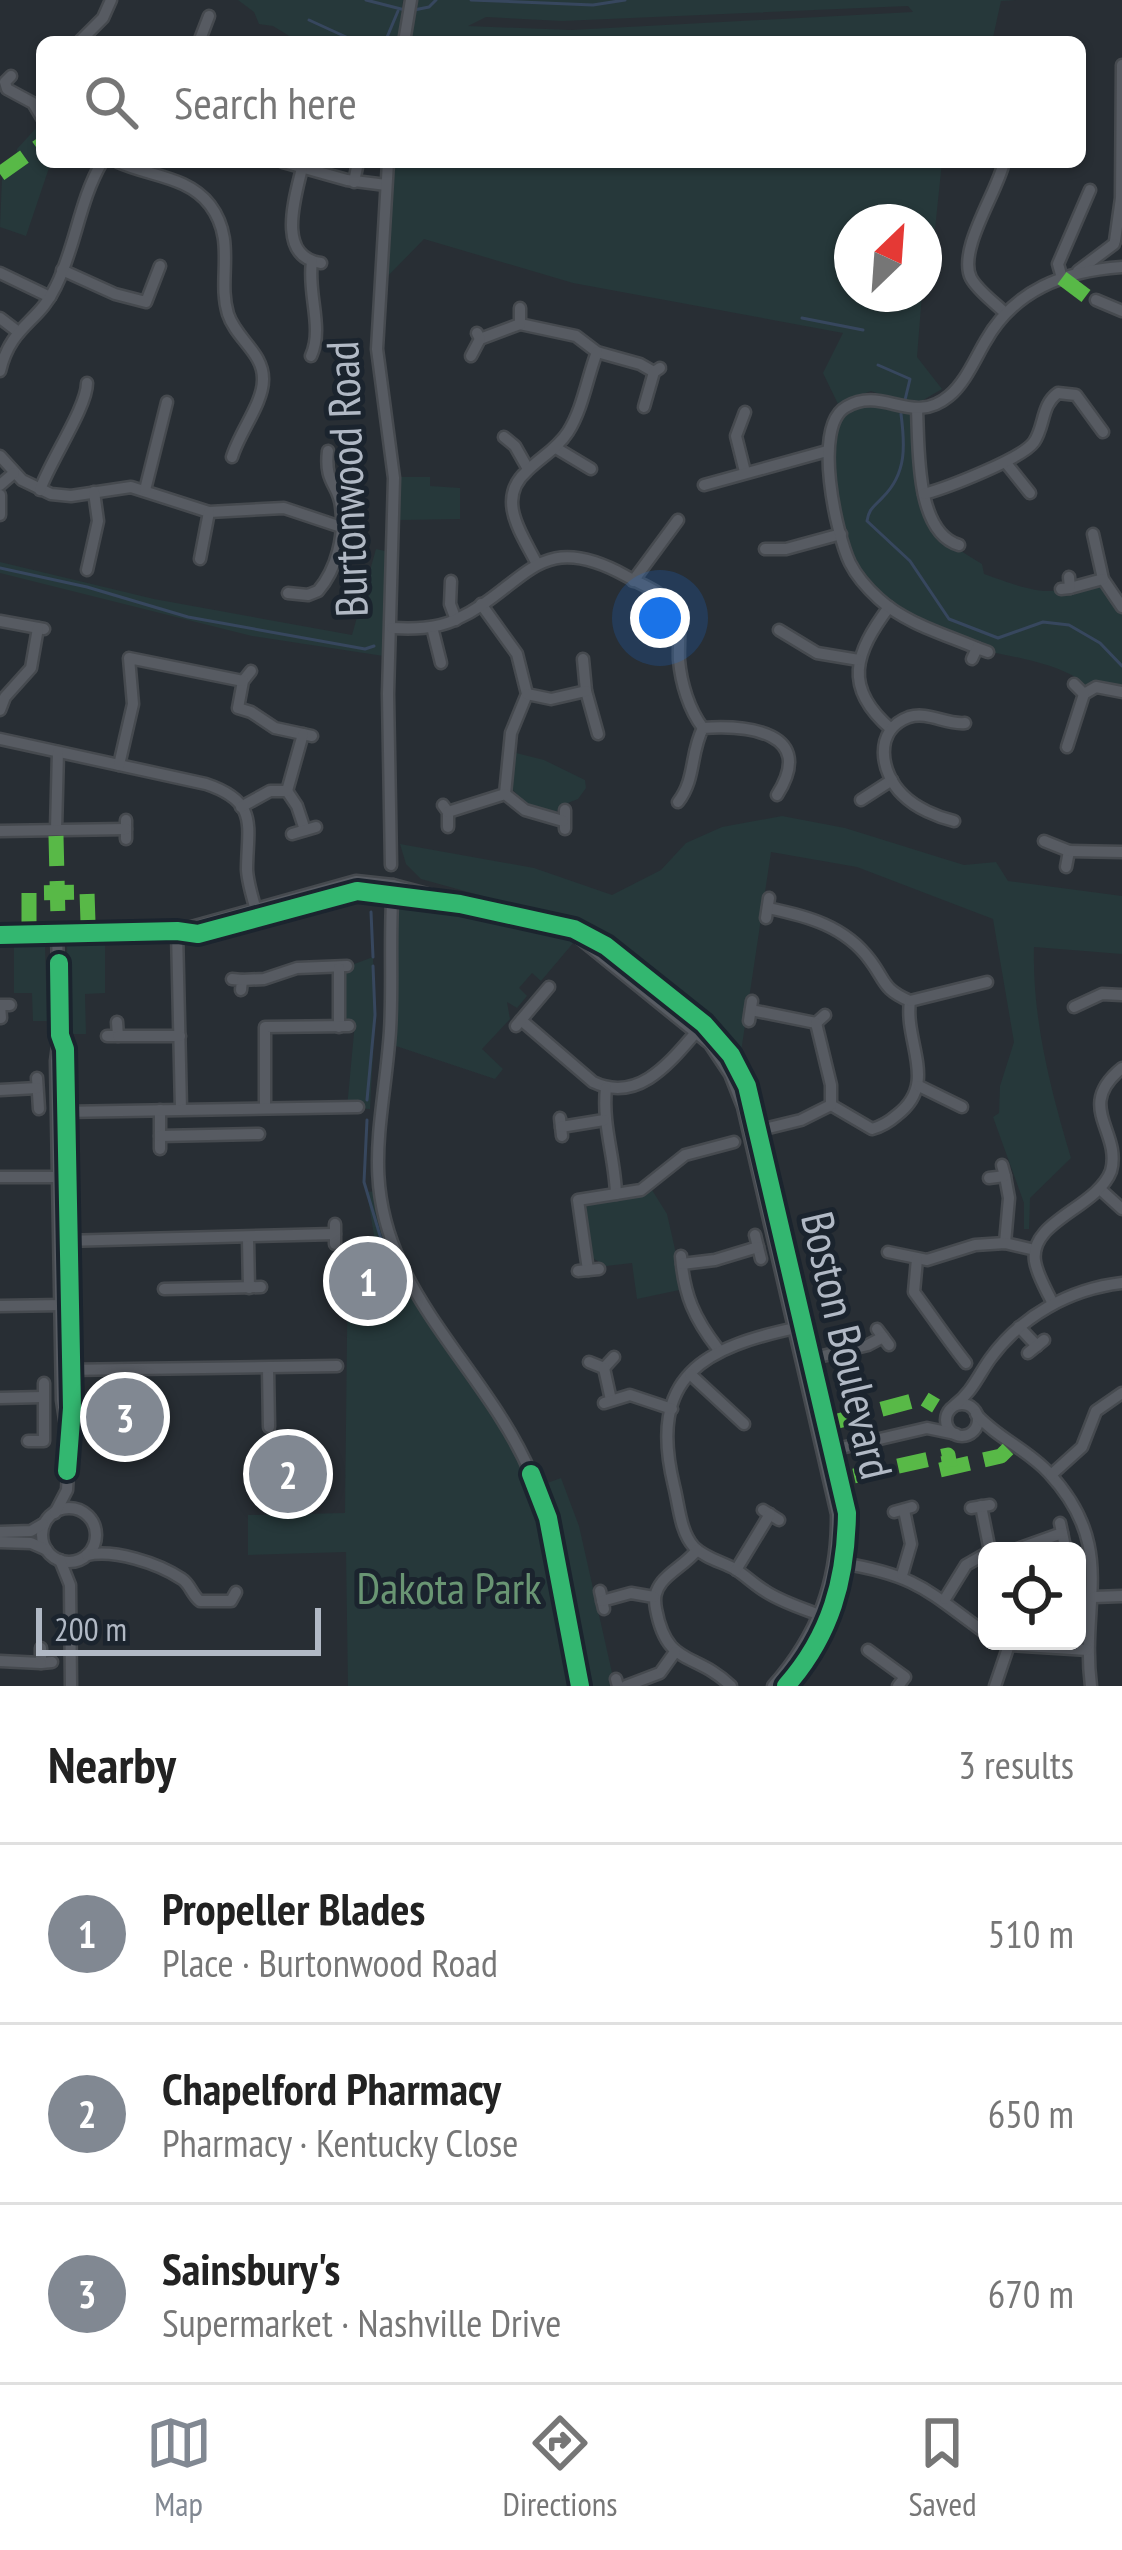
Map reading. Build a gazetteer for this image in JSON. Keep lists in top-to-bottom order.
{
  "streets": {
    "street": ["Burtonwood Road", "Boston Boulevard"]
  },
  "parks": ["Dakota Park"],
  "scale_bar": "200 m",
  "north": "top right",
  "page": {
    "search": "Search here",
    "pins": ["1", "3", "2"],
    "scale": "200 m",
    "heading": ["Nearby", "3 results"],
    "list": [
      {
        "mark": "1",
        "name": "Propeller Blades",
        "note": "Place · Burtonwood Road",
        "value": "510 m"
      },
      {
        "mark": "2",
        "name": "Chapelford Pharmacy",
        "note": "Pharmacy · Kentucky Close",
        "value": "650 m"
      },
      {
        "mark": "3",
        "name": "Sainsbury's",
        "note": "Supermarket · Nashville Drive",
        "value": "670 m"
      }
    ],
    "nav": ["Map", "Directions", "Saved"]
  }
}
